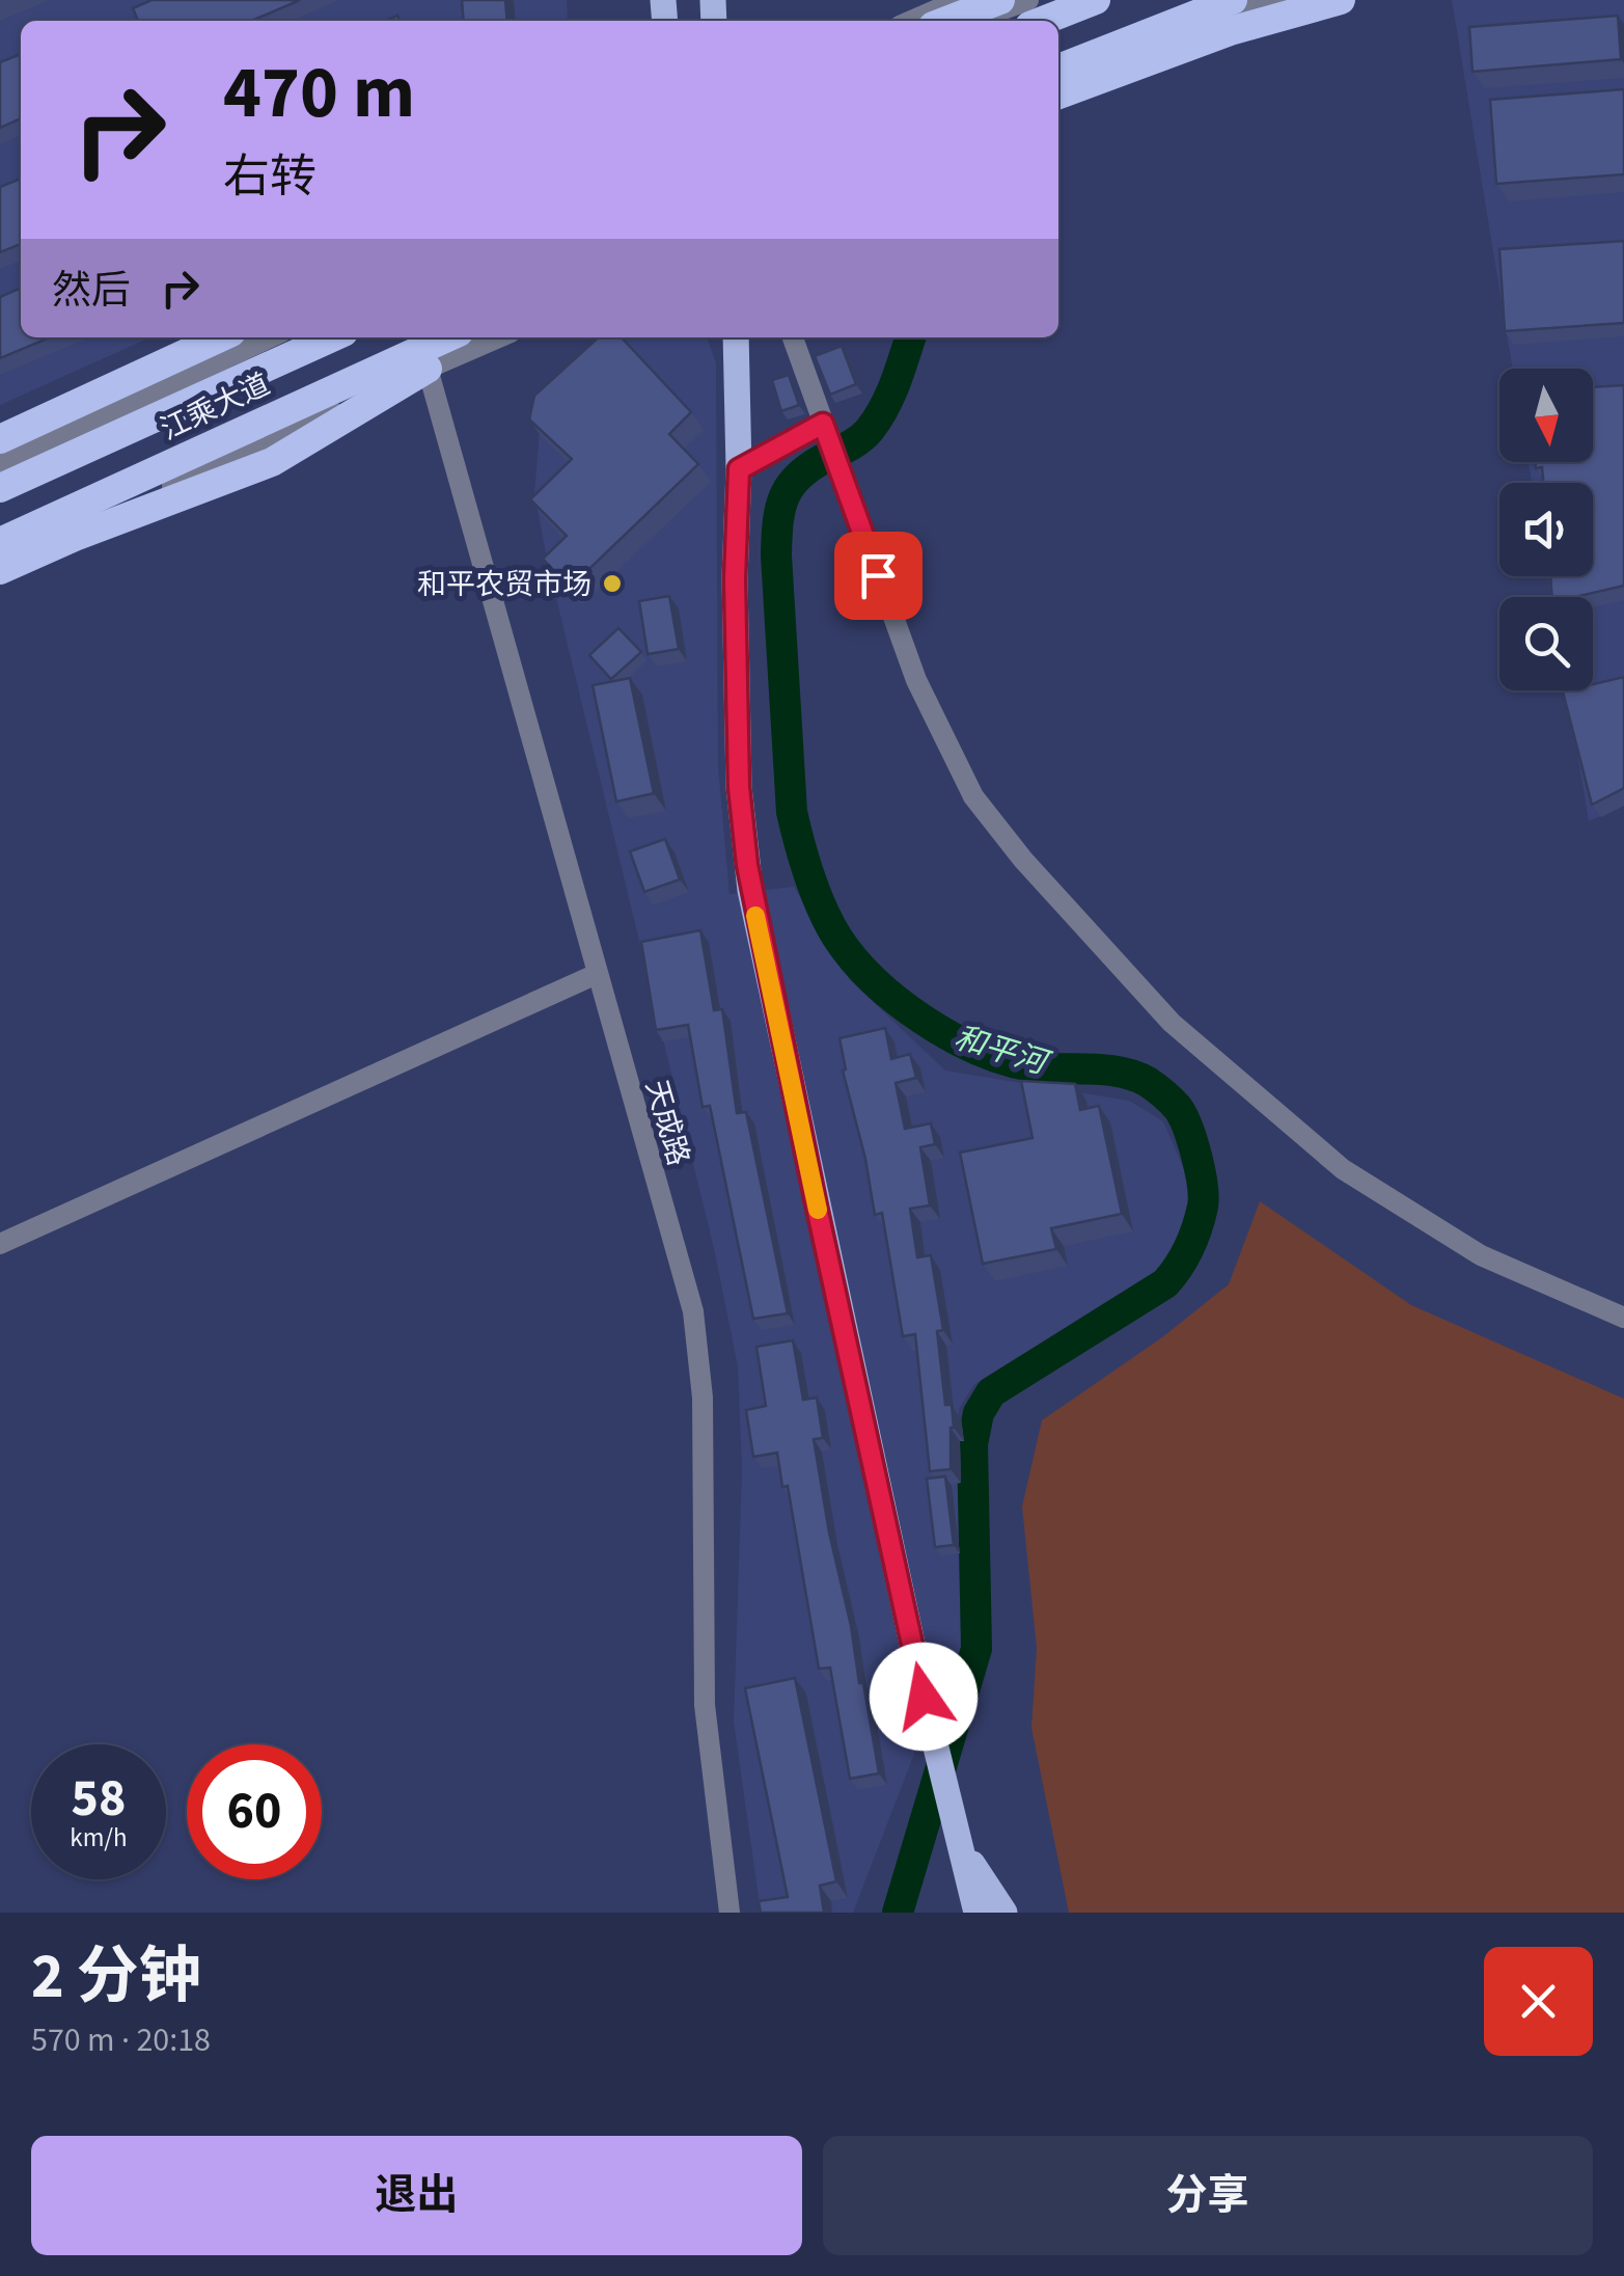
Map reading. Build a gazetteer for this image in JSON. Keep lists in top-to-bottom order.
{
  "streets": {
    "highway": ["江乘大道"],
    "street": ["天成路"]
  },
  "water": ["和平河"],
  "places": ["和平农贸市场"],
  "north": "bottom",
  "page": {
    "turn": ["470 m", "右转"],
    "then": "然后",
    "speed": "58 km/h",
    "limit": "60",
    "heading": ["2 分钟", "570 m · 20:18"],
    "buttons": ["退出", "分享"]
  }
}
